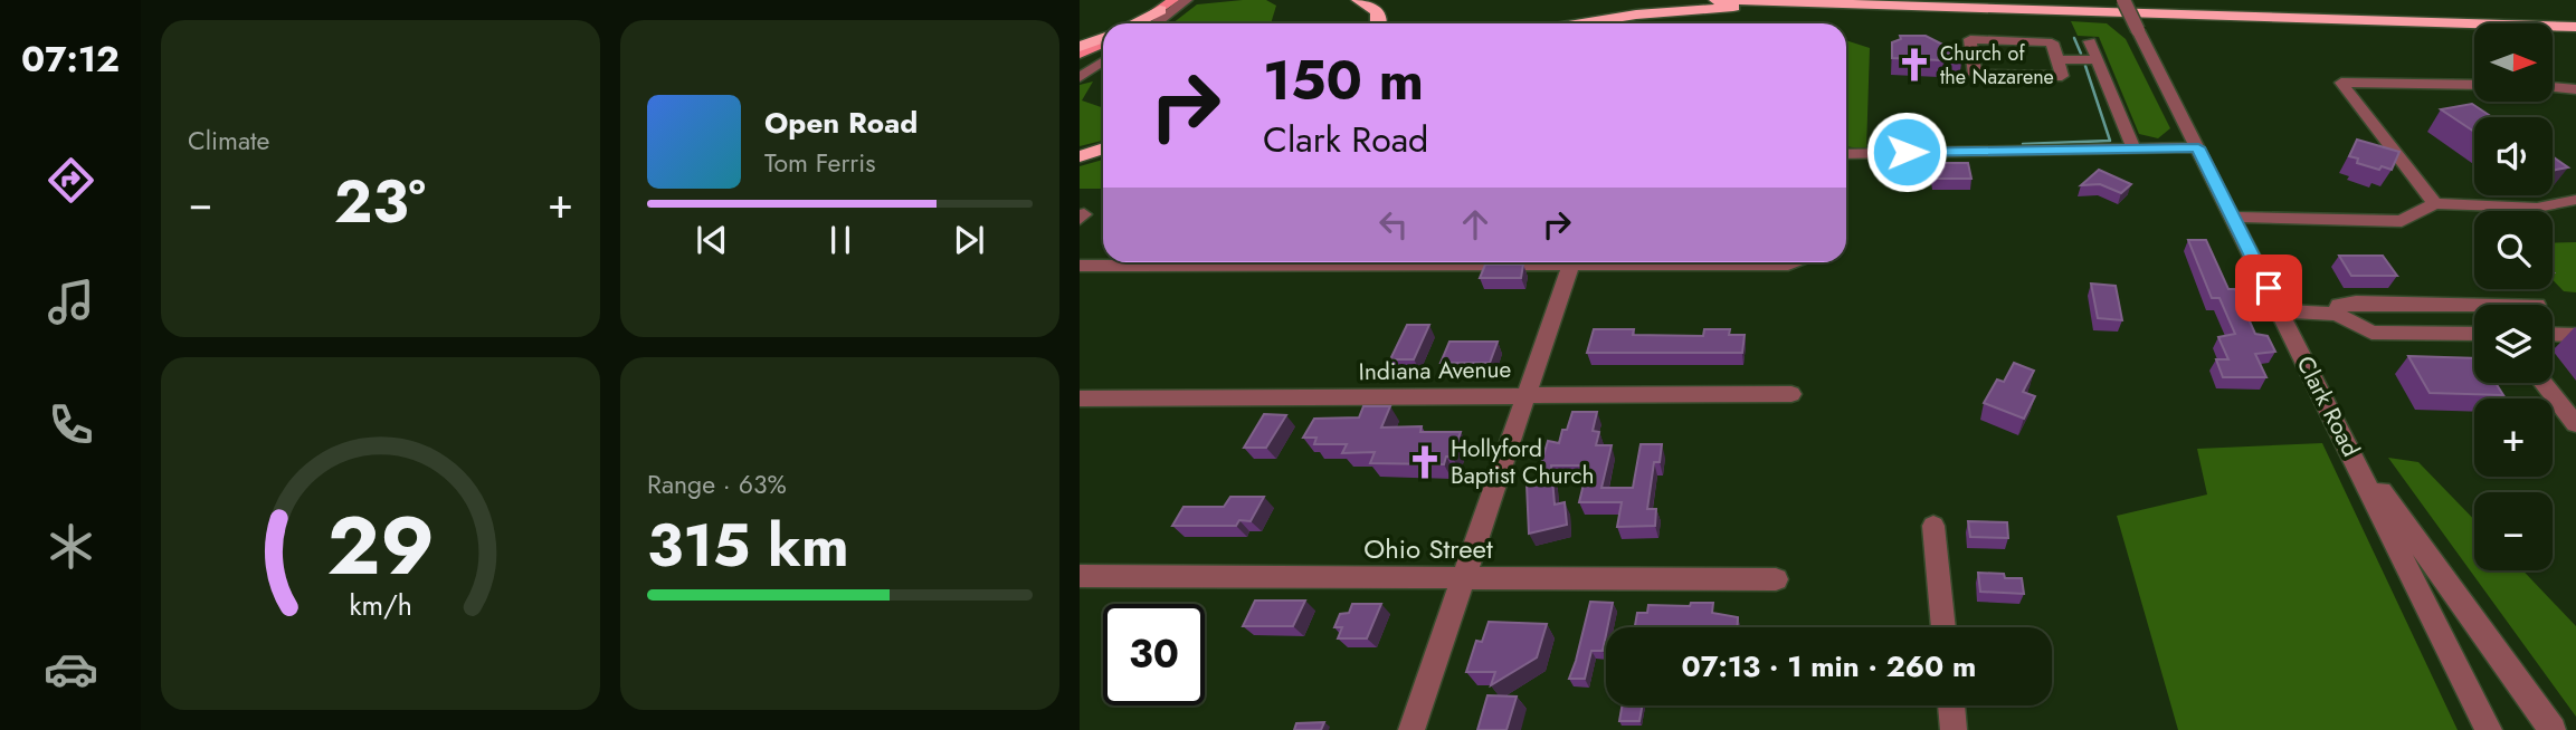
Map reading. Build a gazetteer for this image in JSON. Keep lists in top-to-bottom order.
{
  "streets": {
    "street": ["Indiana Avenue", "Clark Road", "Ohio Street"]
  },
  "places": {
    "church": ["Church of the Nazarene", "Hollyford Baptist Church"]
  },
  "north": "right",
  "page": {
    "tabs": "07:12",
    "tile": [
      "Climate",
      ["Range · 63%", "315 km"]
    ],
    "map_buttons": ["+", "−"],
    "turn": ["150 m", "Clark Road"],
    "song": ["Open Road", "Tom Ferris"],
    "heat": ["−", "23°", "+"],
    "limit": "30",
    "trip": "07:13 · 1 min · 260 m",
    "gauge": ["29", "km/h"]
  }
}
